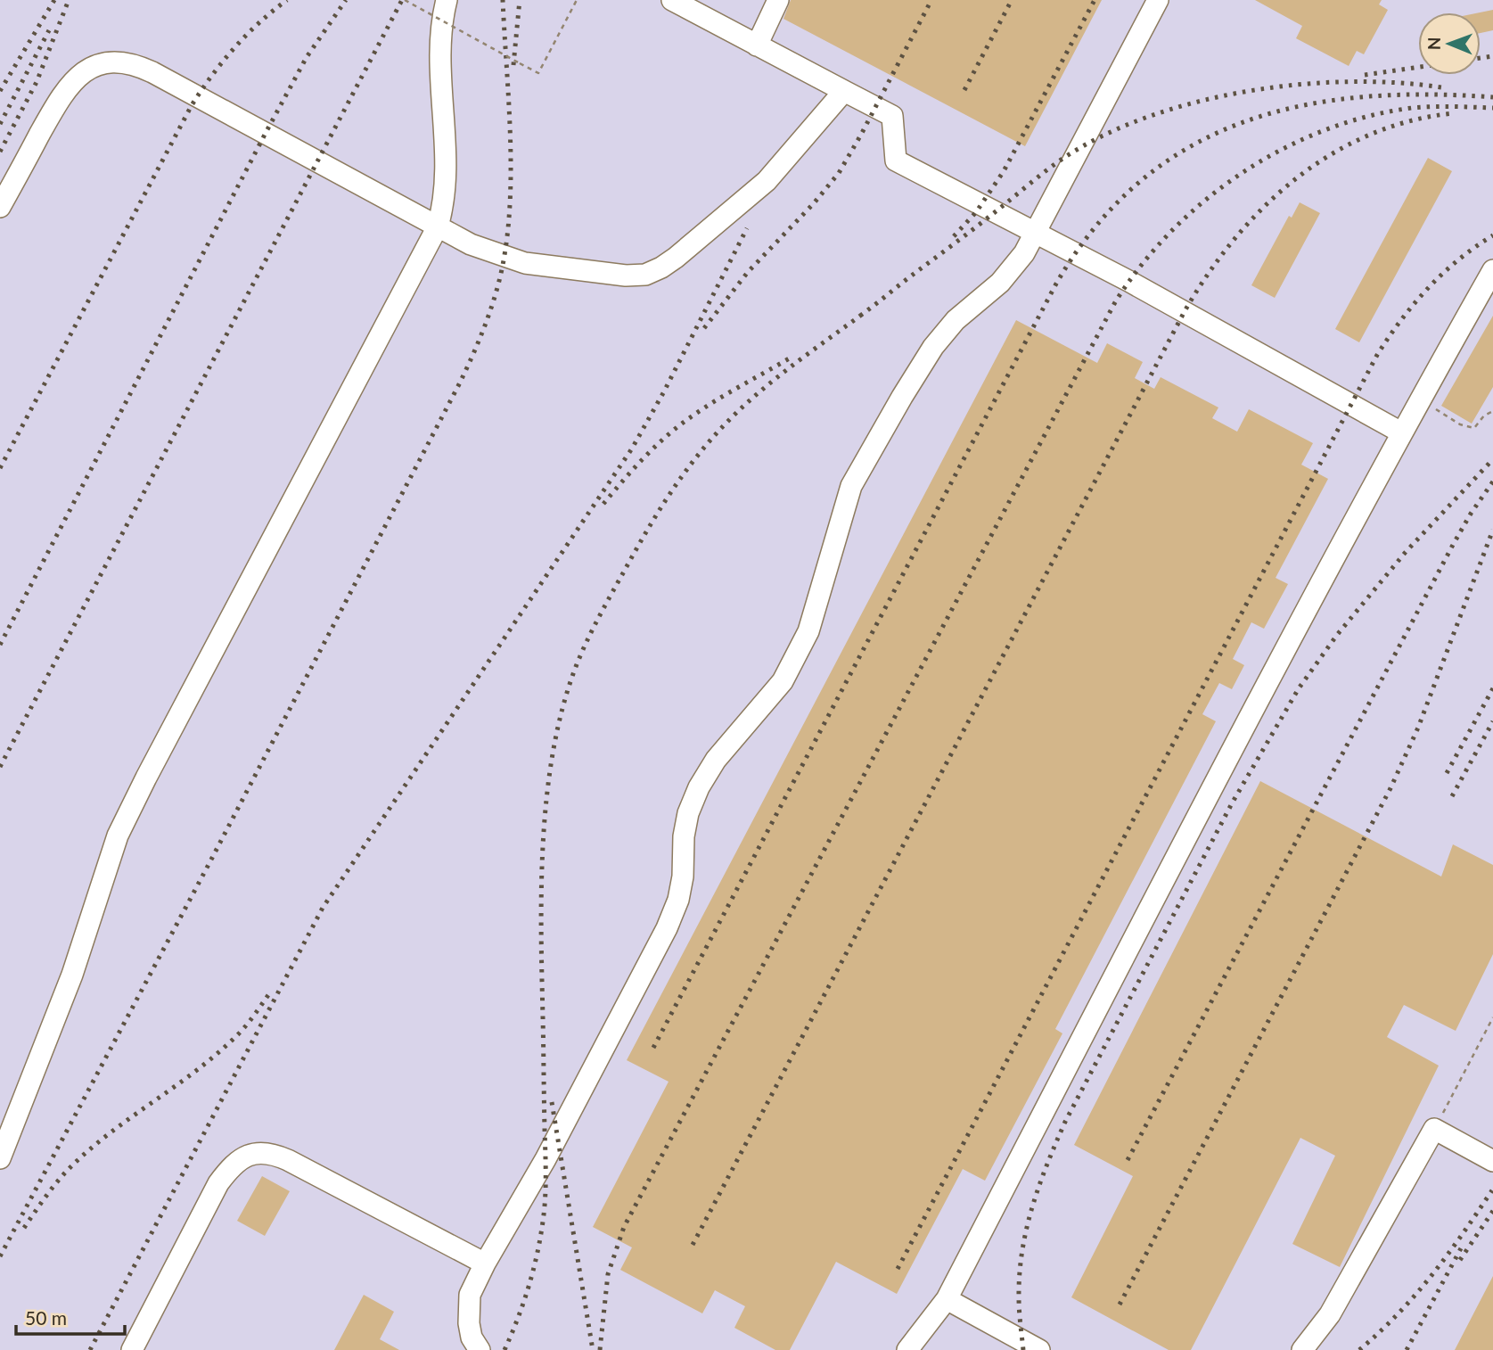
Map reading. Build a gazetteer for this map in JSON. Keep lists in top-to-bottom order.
{
  "scale_bar": "50 m",
  "north": "left"
}
